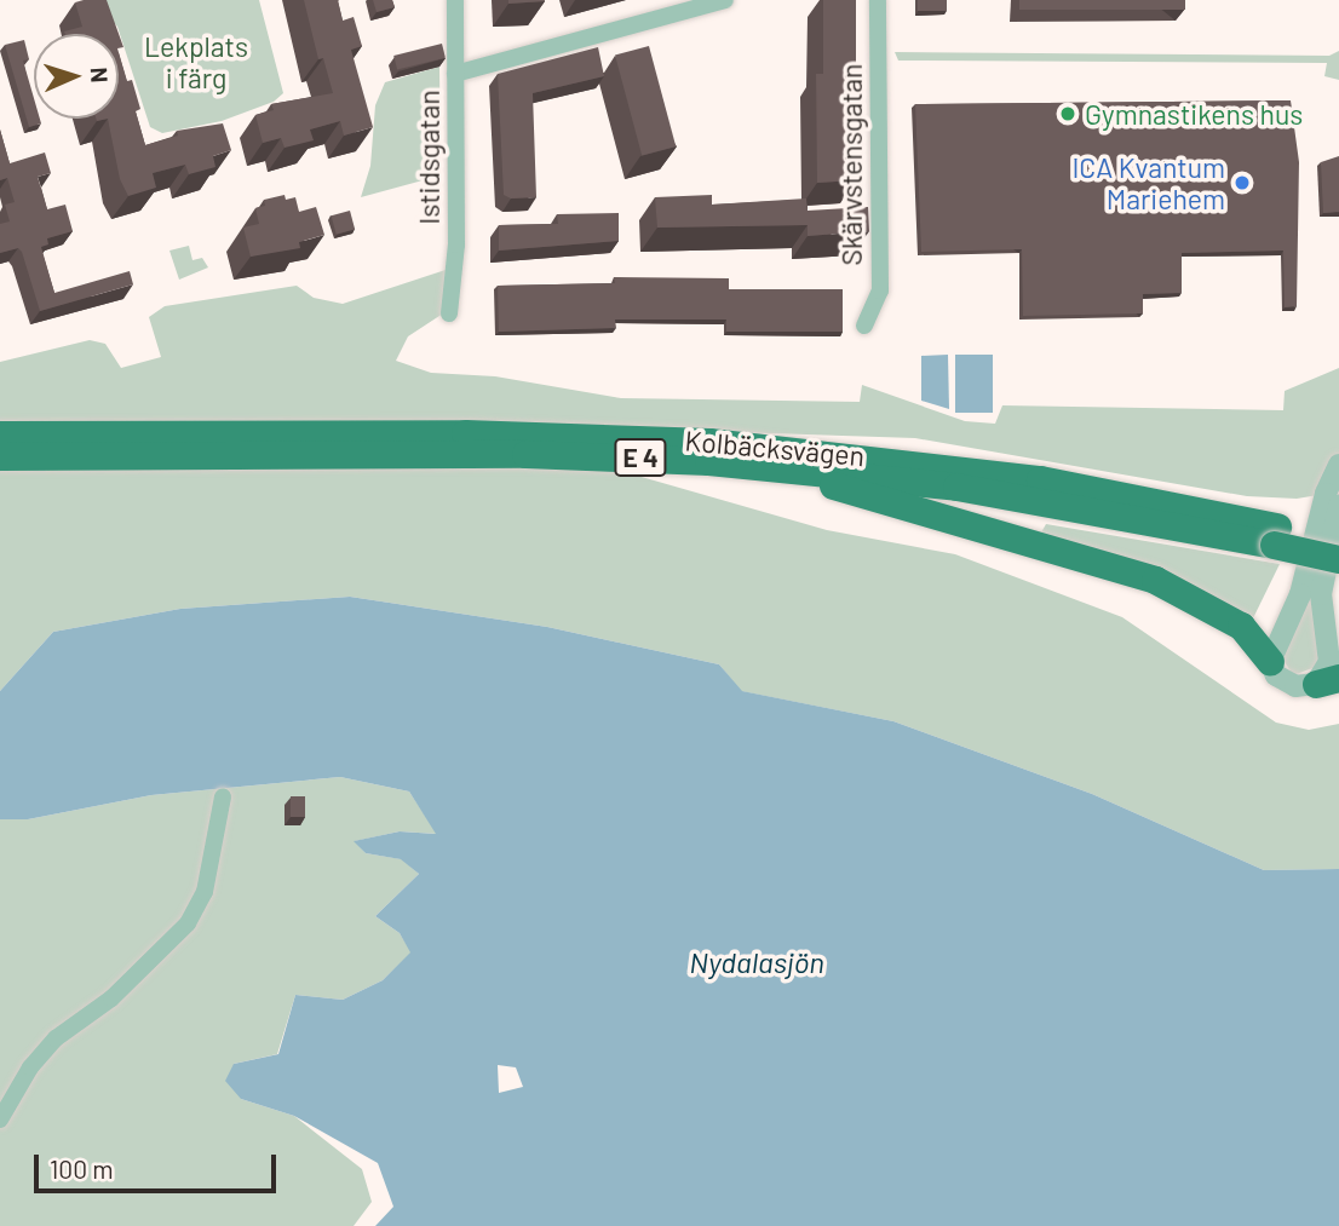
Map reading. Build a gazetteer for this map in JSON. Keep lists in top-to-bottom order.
{
  "streets": {
    "highway": ["Kolbäcksvägen", "E 4"],
    "street": ["Istidsgatan", "Skärvstensgatan"]
  },
  "water": ["Nydalasjön"],
  "parks": ["Lekplats i färg"],
  "places": ["Gymnastikens hus", "ICA Kvantum Mariehem"],
  "scale_bar": "100 m",
  "north": "right"
}
